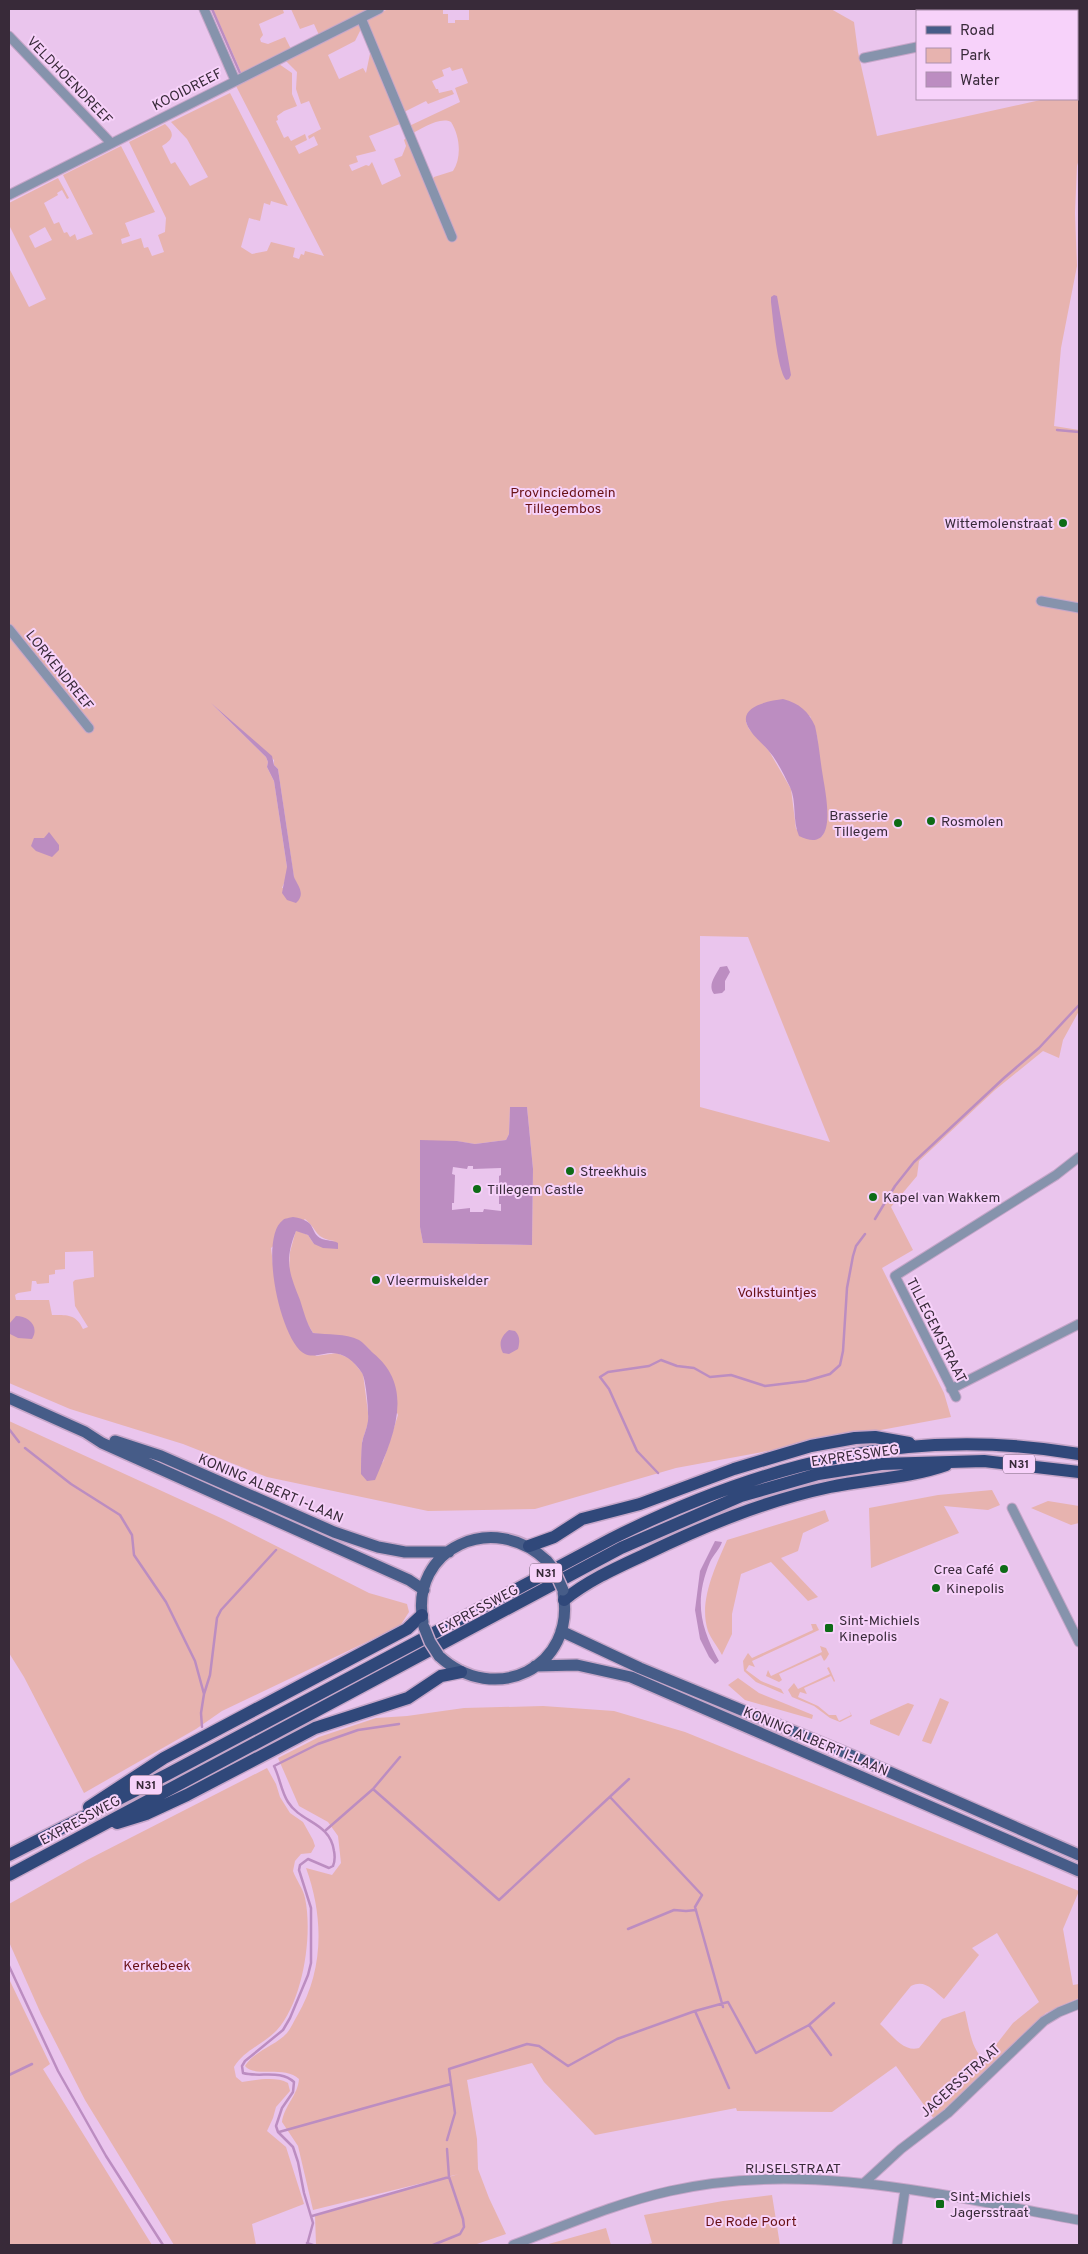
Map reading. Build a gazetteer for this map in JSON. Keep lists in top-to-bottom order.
{
  "streets": {
    "highway": ["EXPRESSWEG", "N31"],
    "main road": ["KONING ALBERT I-LAAN"],
    "street": [
      "VELDHOENDREEF",
      "KOOIDREEF",
      "LORKENDREEF",
      "TILLEGEMSTRAAT",
      "JAGERSSTRAAT",
      "RIJSELSTRAAT"
    ]
  },
  "crossings": [
    ["VELDHOENDREEF", "KOOIDREEF"],
    ["EXPRESSWEG", "N31"],
    ["N31", "KONING ALBERT I-LAAN"],
    ["JAGERSSTRAAT", "RIJSELSTRAAT"]
  ],
  "parks": [
    "Provinciedomein Tillegembos",
    "Volkstuintjes",
    "Kerkebeek",
    "De Rode Poort"
  ],
  "places": {
    "other": [
      "Wittemolenstraat",
      "Rosmolen",
      "Brasserie Tillegem",
      "Streekhuis",
      "Tillegem Castle",
      "Kapel van Wakkem",
      "Vleermuiskelder",
      "Crea Café",
      "Kinepolis"
    ],
    "transit": ["Sint-Michiels Kinepolis", "Sint-Michiels Jagersstraat"]
  },
  "legend": ["Road", "Park", "Water"]
}
